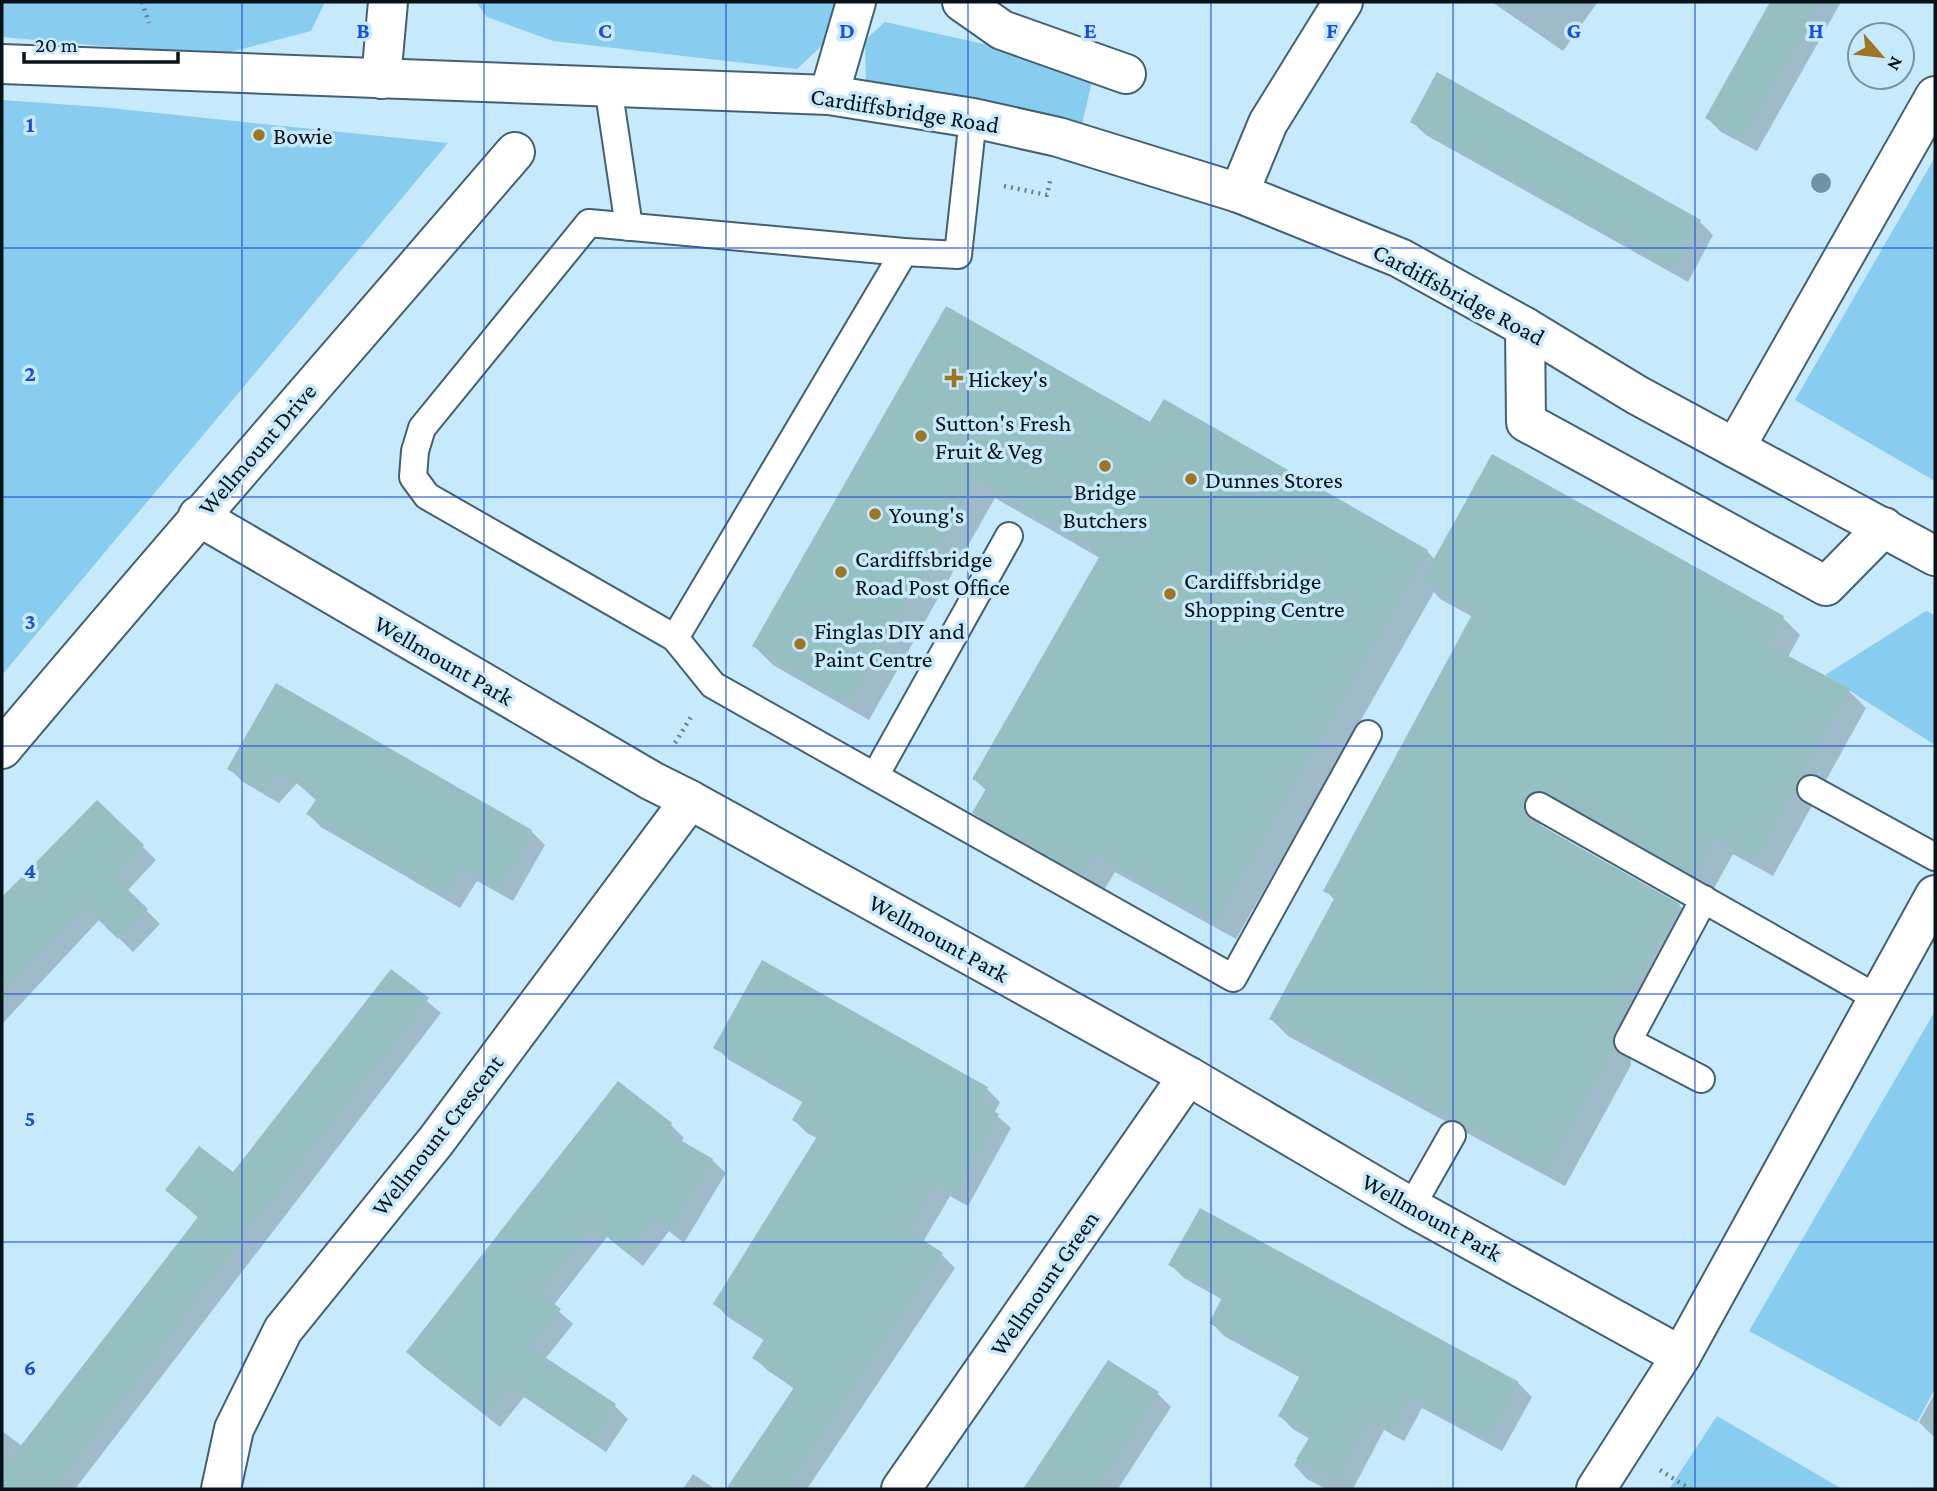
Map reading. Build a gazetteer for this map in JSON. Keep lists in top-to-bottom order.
{
  "streets": {
    "street": [
      "Cardiffsbridge Road",
      "Wellmount Drive",
      "Wellmount Park",
      "Wellmount Crescent",
      "Wellmount Green"
    ]
  },
  "crossings": [
    ["Wellmount Drive", "Wellmount Park"],
    ["Wellmount Park", "Wellmount Crescent"],
    ["Wellmount Park", "Wellmount Green"]
  ],
  "places": {
    "other": [
      "Bowie",
      "Sutton's Fresh Fruit & Veg",
      "Bridge Butchers",
      "Dunnes Stores",
      "Young's",
      "Cardiffsbridge Road Post Office",
      "Cardiffsbridge Shopping Centre",
      "Finglas DIY and Paint Centre"
    ],
    "health": ["Hickey's"]
  },
  "scale_bar": "20 m",
  "north": "bottom right",
  "grid": {
    "columns": [
      "B",
      "C",
      "D",
      "E",
      "F",
      "G",
      "H"
    ],
    "rows": [
      "1",
      "2",
      "3",
      "4",
      "5",
      "6"
    ]
  }
}
